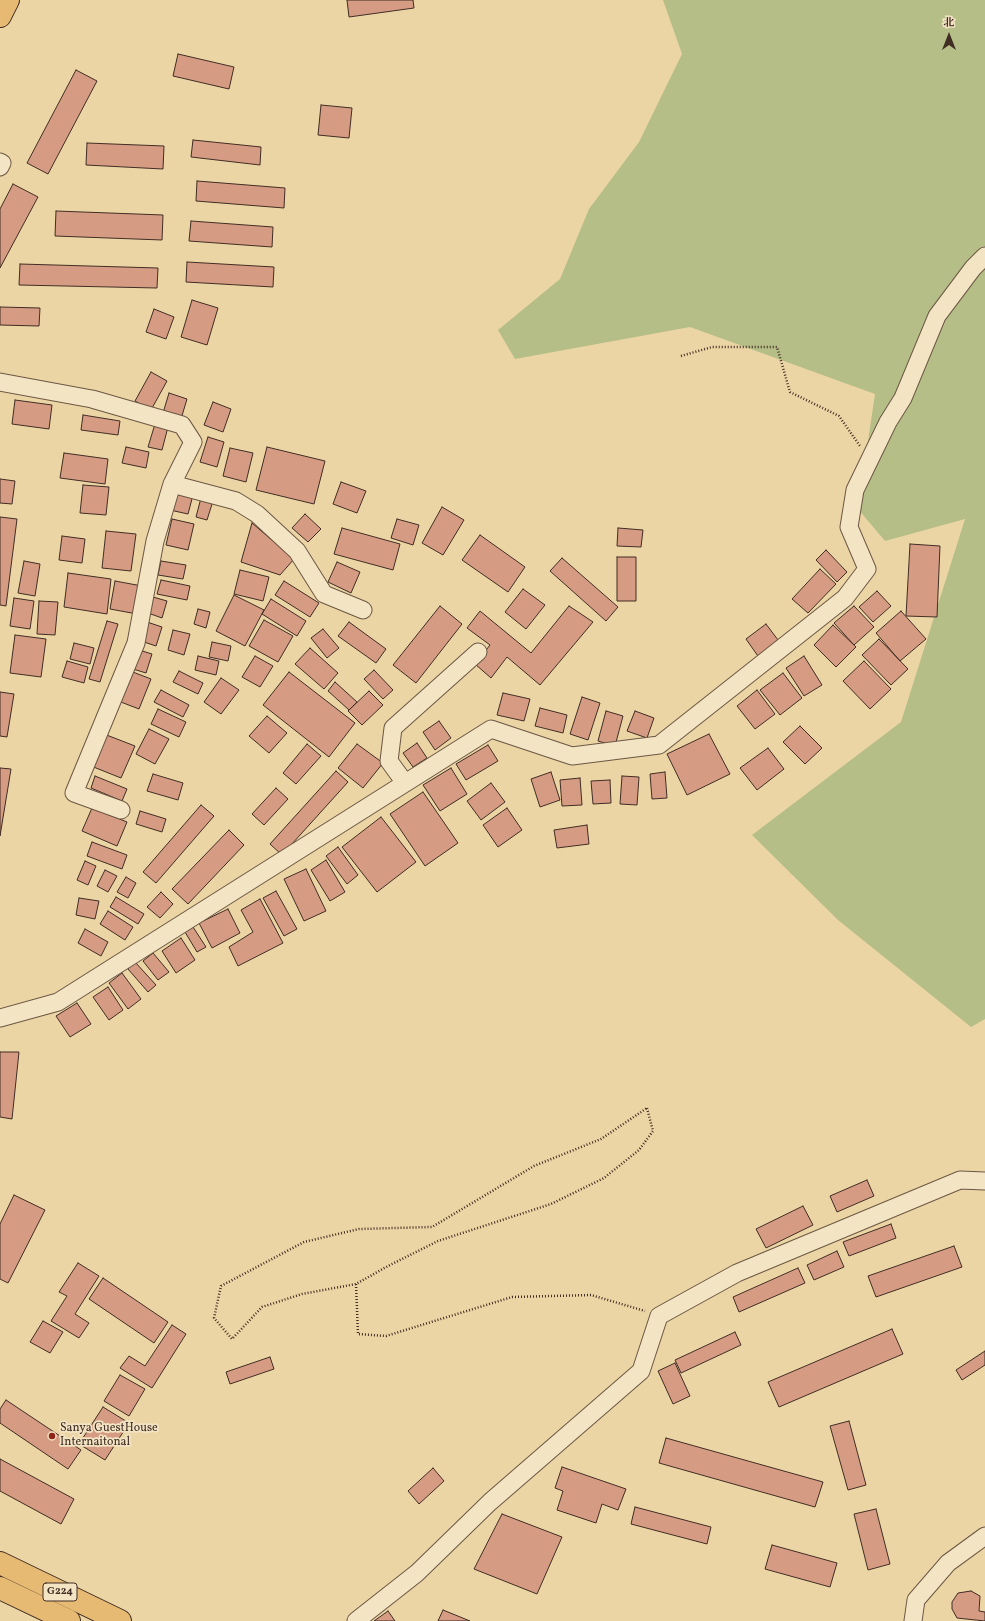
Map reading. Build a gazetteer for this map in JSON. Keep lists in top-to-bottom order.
{
  "streets": {
    "highway": ["G224"]
  },
  "places": ["Sanya GuestHouse Internaitonal"],
  "north": "top"
}
